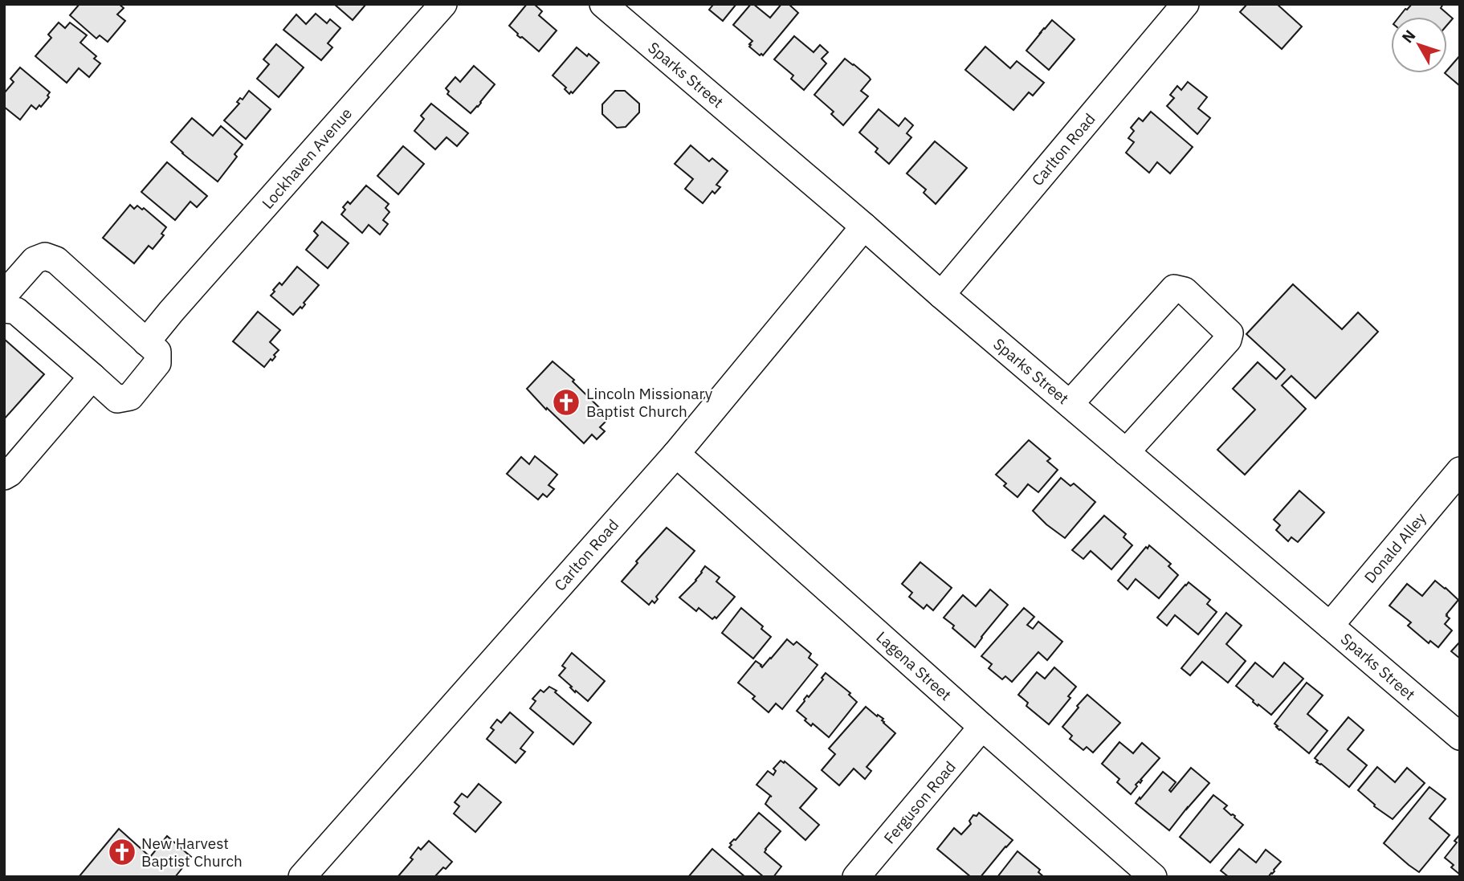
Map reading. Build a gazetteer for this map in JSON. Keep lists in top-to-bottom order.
{
  "streets": {
    "street": [
      "Sparks Street",
      "Carlton Road",
      "Lockhaven Avenue",
      "Donald Alley",
      "Lagena Street",
      "Ferguson Road"
    ]
  },
  "crossings": [
    ["Sparks Street", "Carlton Road"],
    ["Sparks Street", "Donald Alley"],
    ["Carlton Road", "Lagena Street"],
    ["Lagena Street", "Ferguson Road"]
  ],
  "places": {
    "church": ["Lincoln Missionary Baptist Church", "New Harvest Baptist Church"]
  },
  "north": "top left"
}
